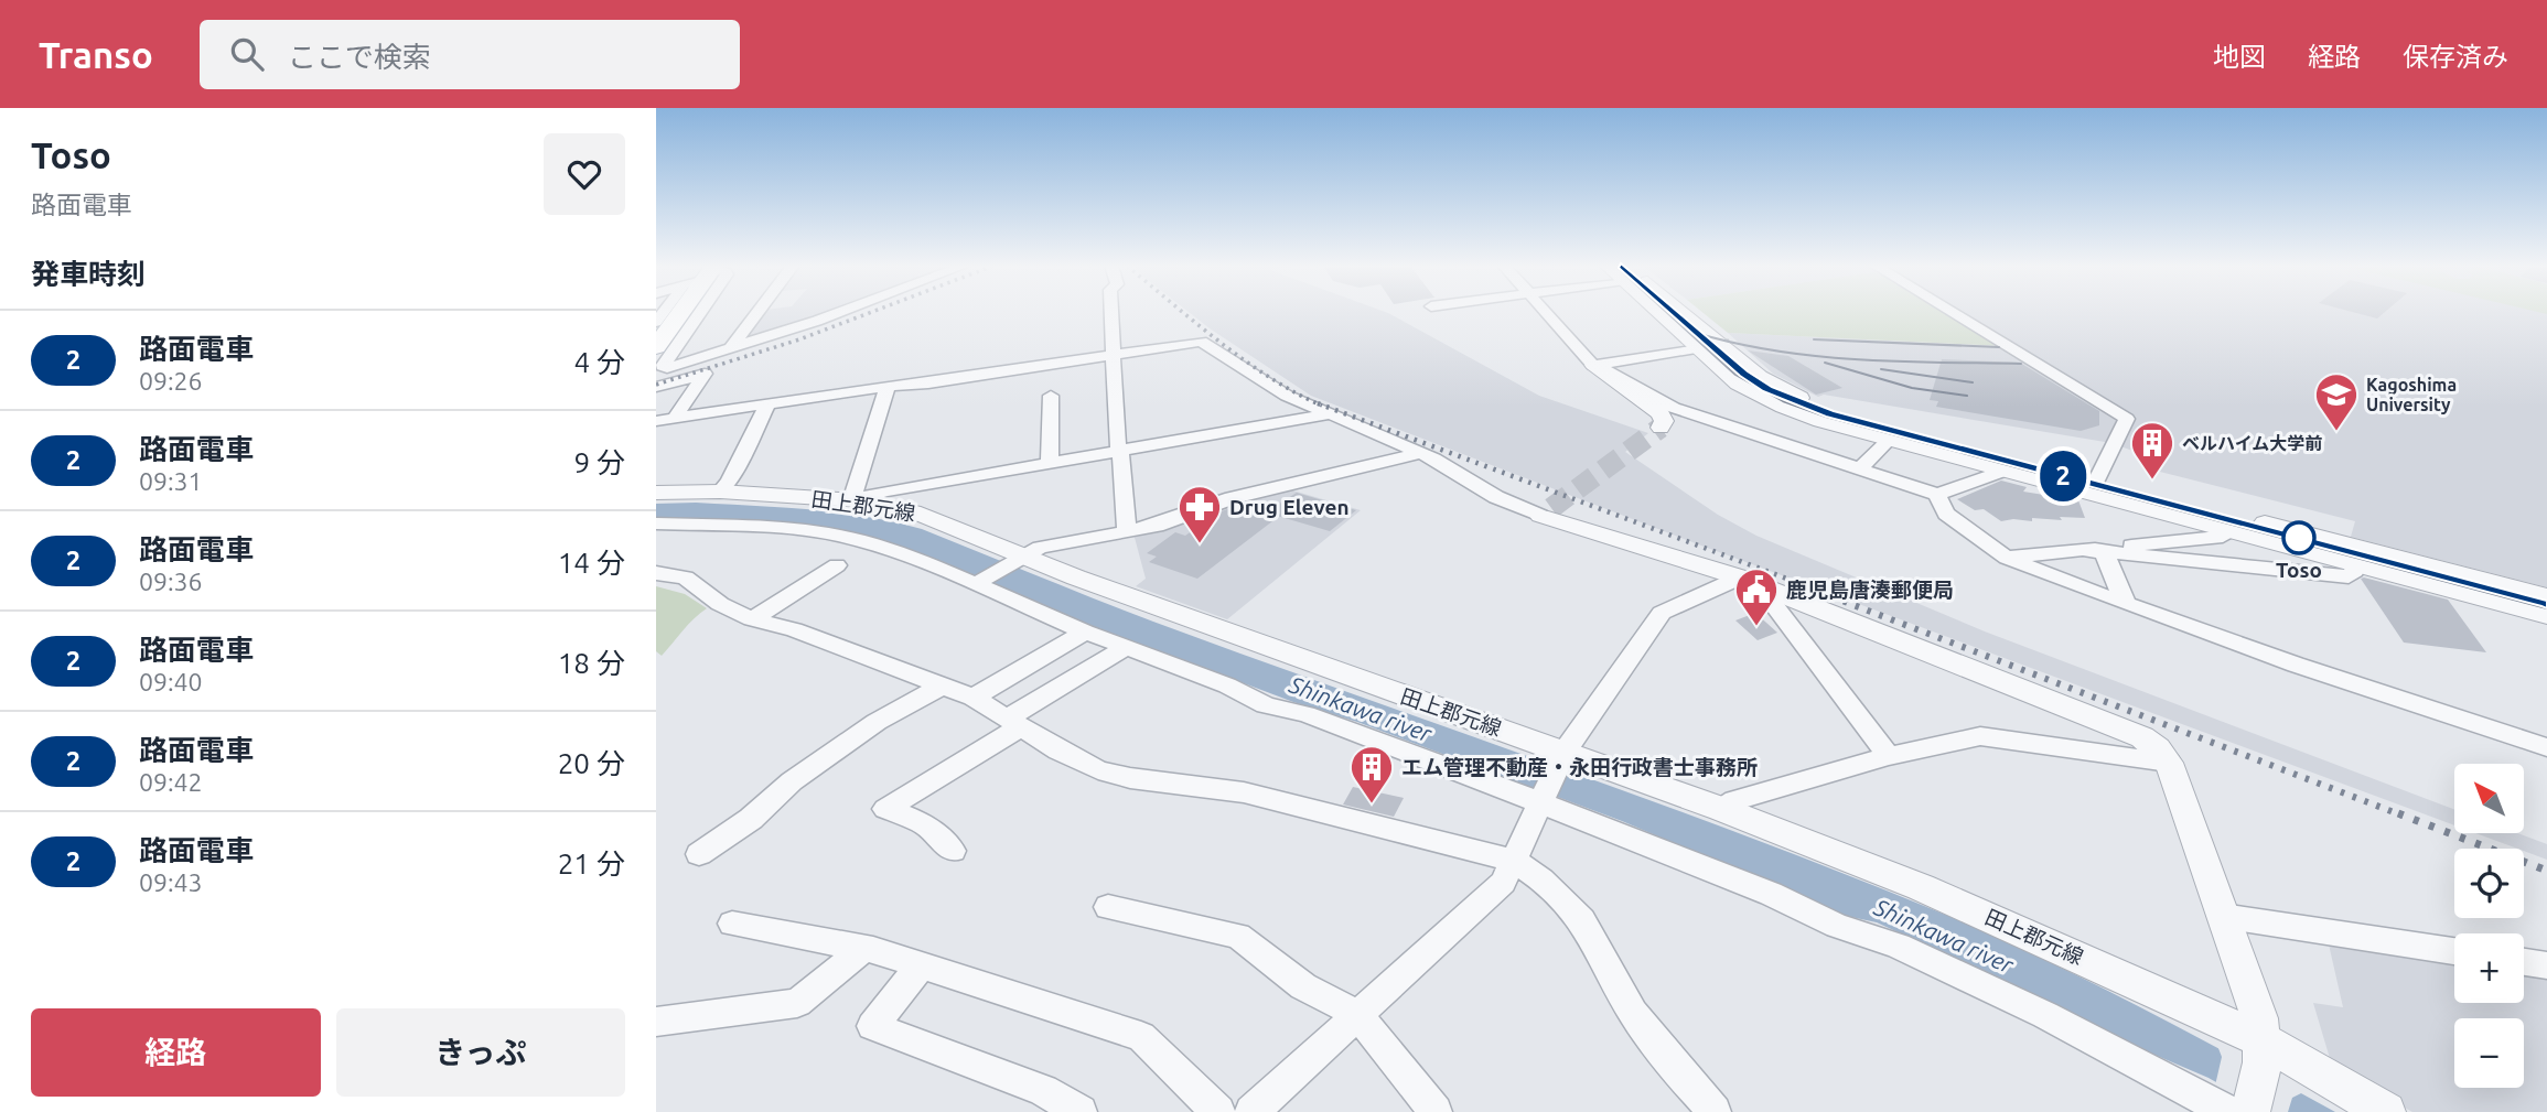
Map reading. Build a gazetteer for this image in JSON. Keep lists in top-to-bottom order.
{
  "streets": {
    "street": ["田上郡元線"]
  },
  "water": ["Shinkawa river"],
  "places": {
    "school or university": ["Kagoshima University"],
    "building": ["ベルハイム大学前", "エム管理不動産・永田行政書士事務所"],
    "other": ["Toso"],
    "pharmacy": ["Drug Eleven"],
    "public building": ["鹿児島唐湊郵便局"]
  },
  "lines": ["tram line 2"],
  "north": "top left",
  "page": {
    "header": "Transo",
    "search": "ここで検索",
    "nav": ["地図", "経路", "保存済み"],
    "heading": [
      ["Toso", "路面電車"],
      "発車時刻"
    ],
    "on_map": "2",
    "list": [
      {
        "mark": "2",
        "name": "路面電車",
        "note": "09:26",
        "value": "4 分"
      },
      {
        "mark": "2",
        "name": "路面電車",
        "note": "09:31",
        "value": "9 分"
      },
      {
        "mark": "2",
        "name": "路面電車",
        "note": "09:36",
        "value": "14 分"
      },
      {
        "mark": "2",
        "name": "路面電車",
        "note": "09:40",
        "value": "18 分"
      },
      {
        "mark": "2",
        "name": "路面電車",
        "note": "09:42",
        "value": "20 分"
      },
      {
        "mark": "2",
        "name": "路面電車",
        "note": "09:43",
        "value": "21 分"
      }
    ],
    "map_buttons": ["+", "−"],
    "buttons": ["経路", "きっぷ"]
  }
}
